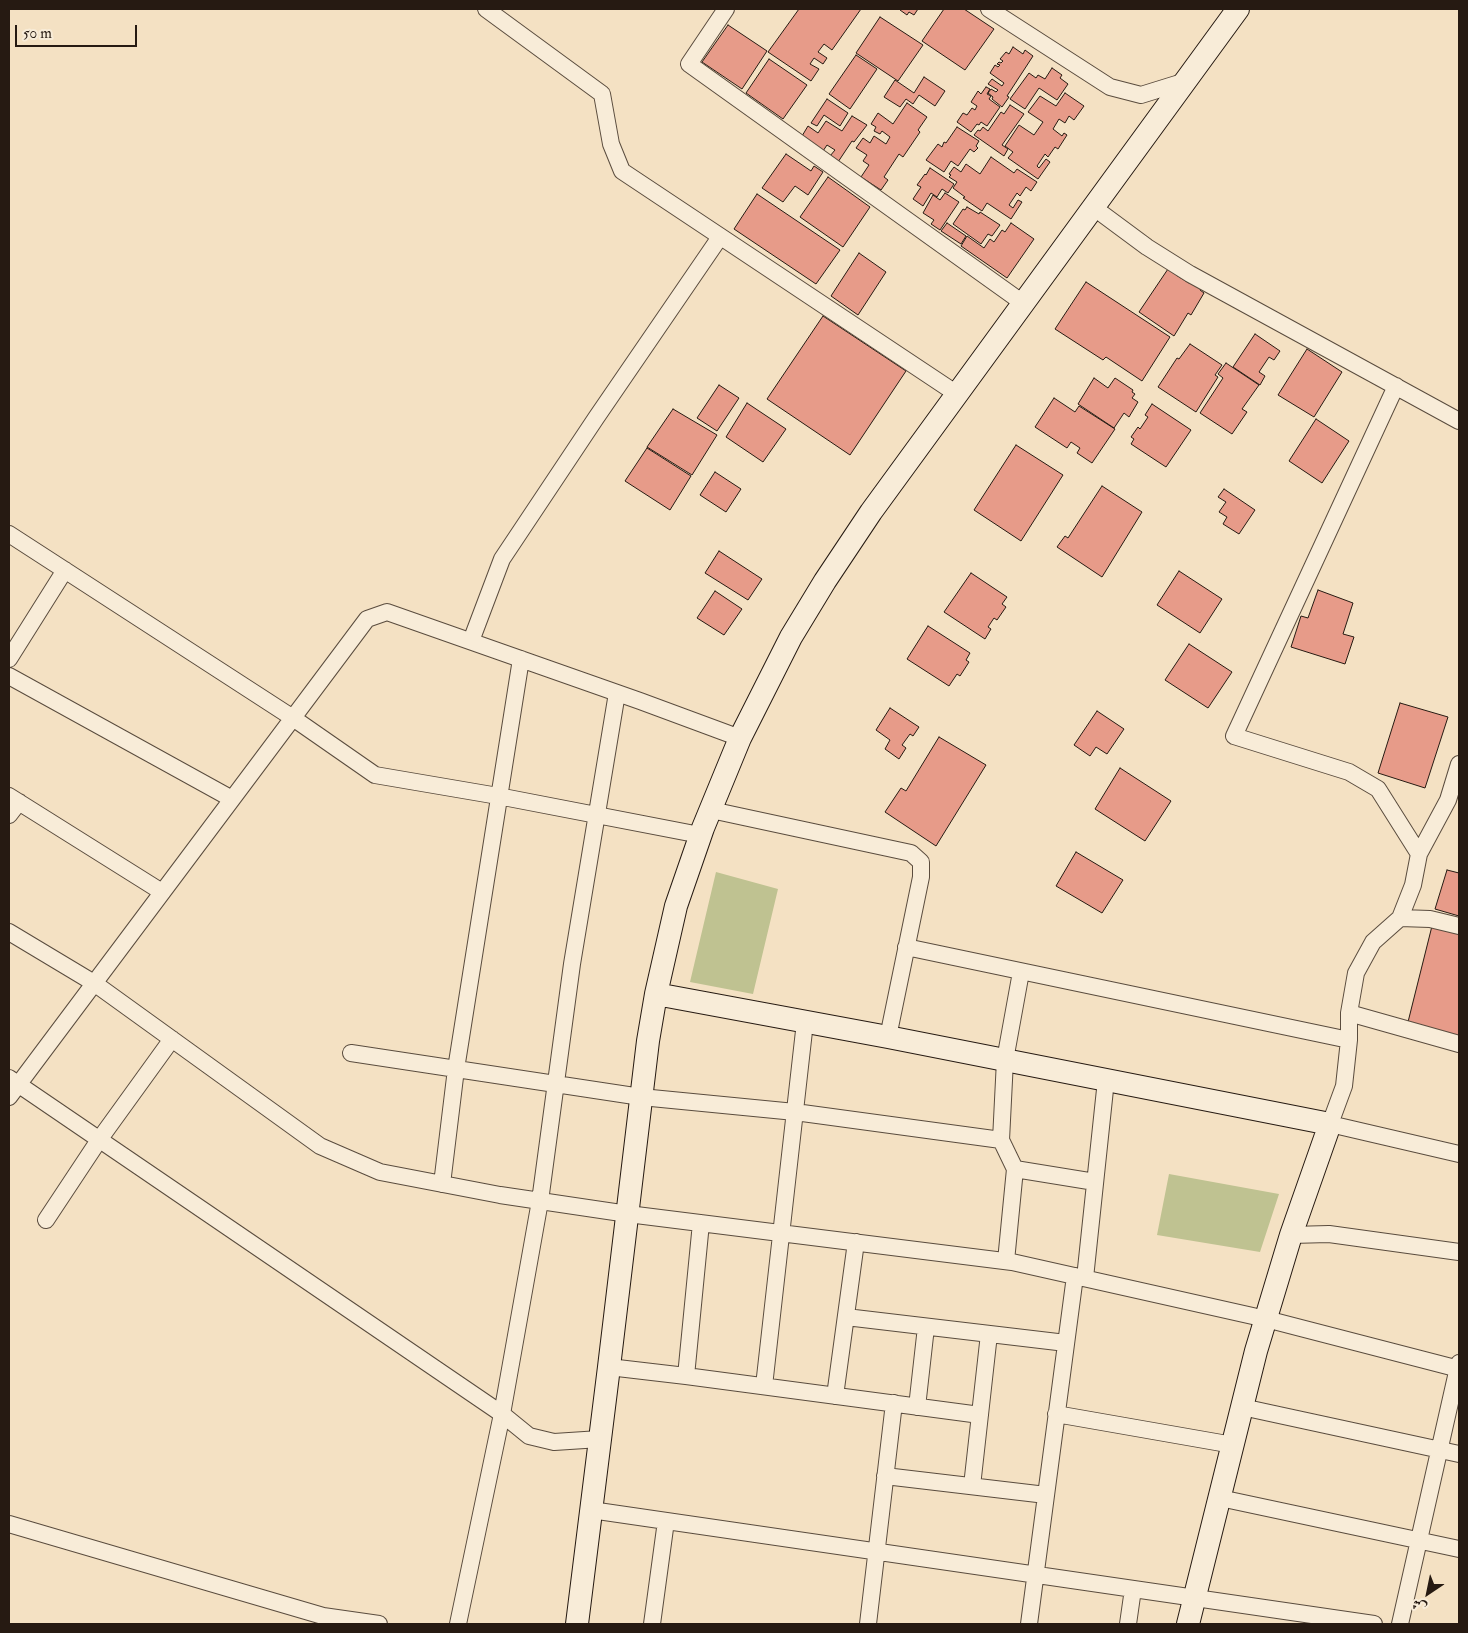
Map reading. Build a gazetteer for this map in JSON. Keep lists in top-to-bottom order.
{
  "scale_bar": "50 m",
  "north": "bottom left"
}
